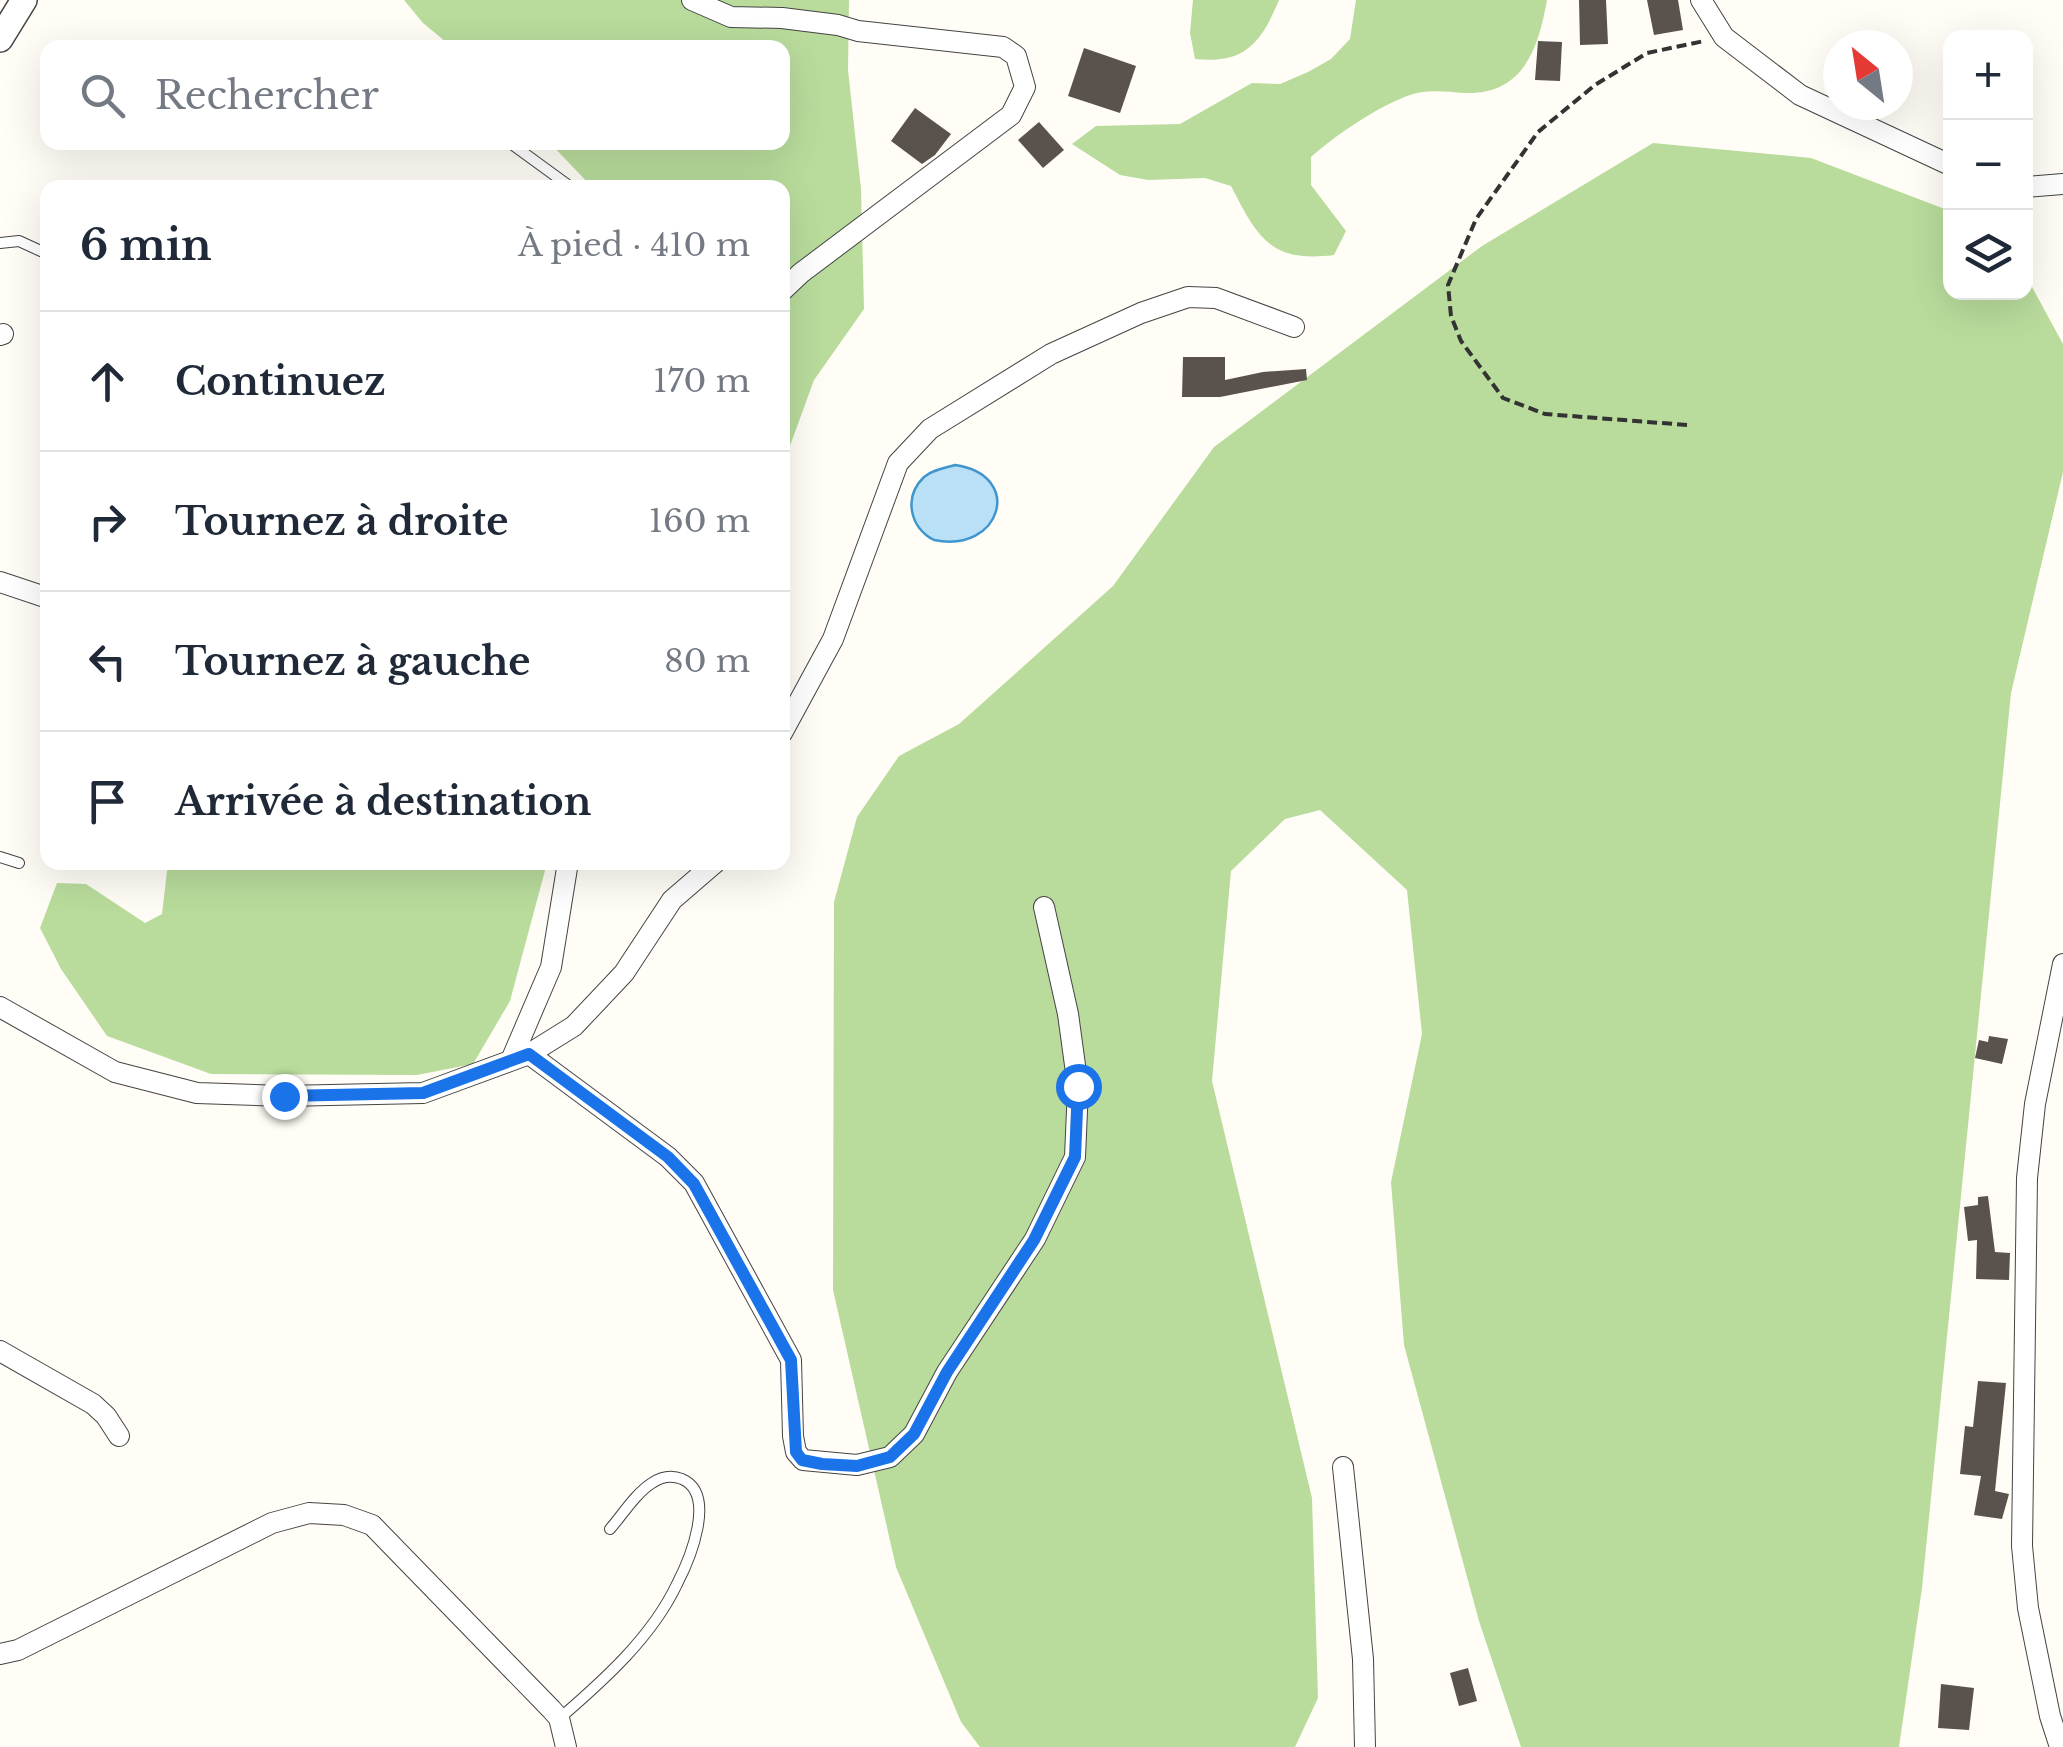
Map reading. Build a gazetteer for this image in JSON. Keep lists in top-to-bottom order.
{
  "north": "top left",
  "page": {
    "map_buttons": ["+", "−"],
    "search": "Rechercher",
    "heading": ["6 min", "À pied · 410 m"],
    "list": [
      ["Continuez", "170 m"],
      ["Tournez à droite", "160 m"],
      ["Tournez à gauche", "80 m"],
      "Arrivée à destination"
    ]
  }
}
